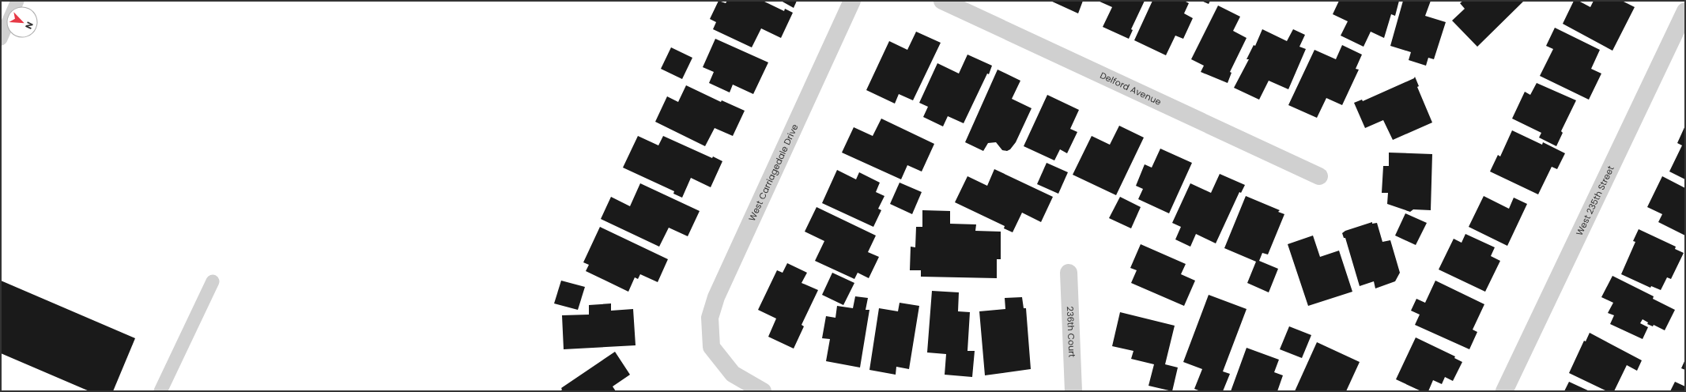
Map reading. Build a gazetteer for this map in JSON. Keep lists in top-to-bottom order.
{
  "streets": {
    "street": [
      "Delford Avenue",
      "West Carriagedale Drive",
      "West 235th Street",
      "236th Court"
    ]
  },
  "north": "bottom right"
}
